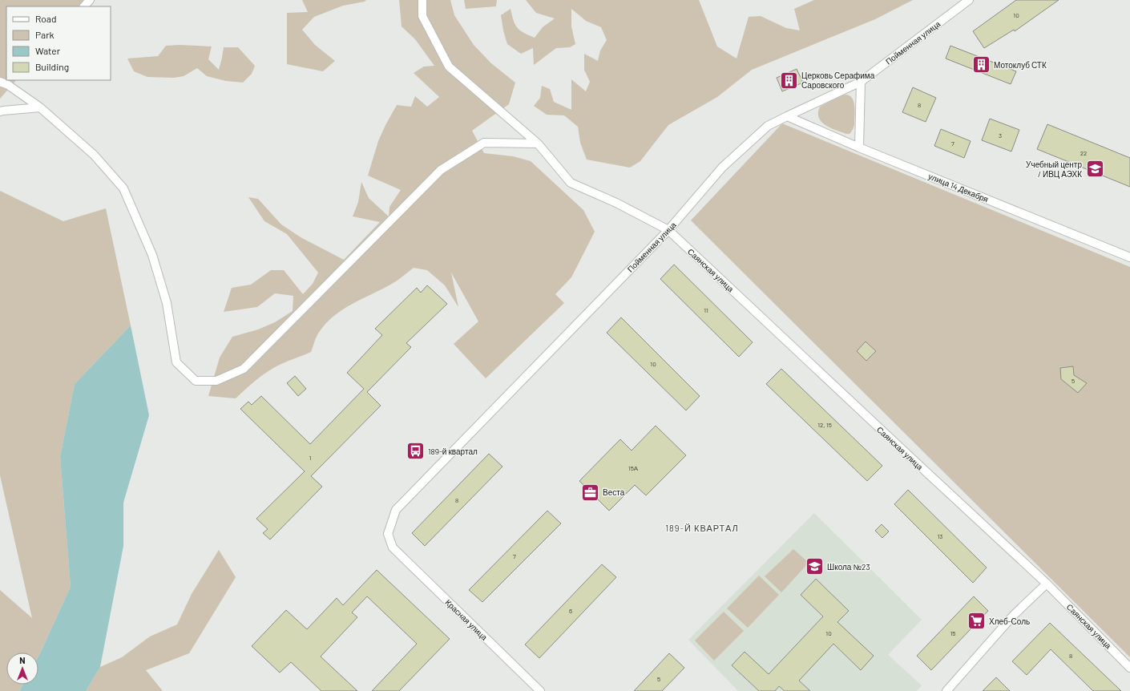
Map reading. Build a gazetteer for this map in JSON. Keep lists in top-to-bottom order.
{
  "streets": {
    "street": [
      "Пойменная улица",
      "улица 14 Декабря",
      "Саянская улица",
      "Красная улица"
    ]
  },
  "crossings": [
    ["Пойменная улица", "улица 14 Декабря"],
    ["Пойменная улица", "Саянская улица"],
    ["Пойменная улица", "Красная улица"]
  ],
  "districts": ["189-Й КВАРТАЛ"],
  "places": {
    "building": ["Мотоклуб СТК", "Церковь Серафима Саровского"],
    "school or university": ["Учебный центр / ИВЦ АЭХК", "Школа №23"],
    "bus stop": ["189-й квартал"],
    "office": ["Веста"],
    "supermarket": ["Хлеб-Соль"]
  },
  "house_numbers": [
    "10",
    "8",
    "3",
    "7",
    "22",
    "11",
    "10",
    "5",
    "12, 15",
    "1",
    "15А",
    "8",
    "13",
    "7",
    "6",
    "10",
    "15",
    "8",
    "5"
  ],
  "legend": [
    "Road",
    "Park",
    "Water",
    "Building"
  ],
  "north": "top"
}
